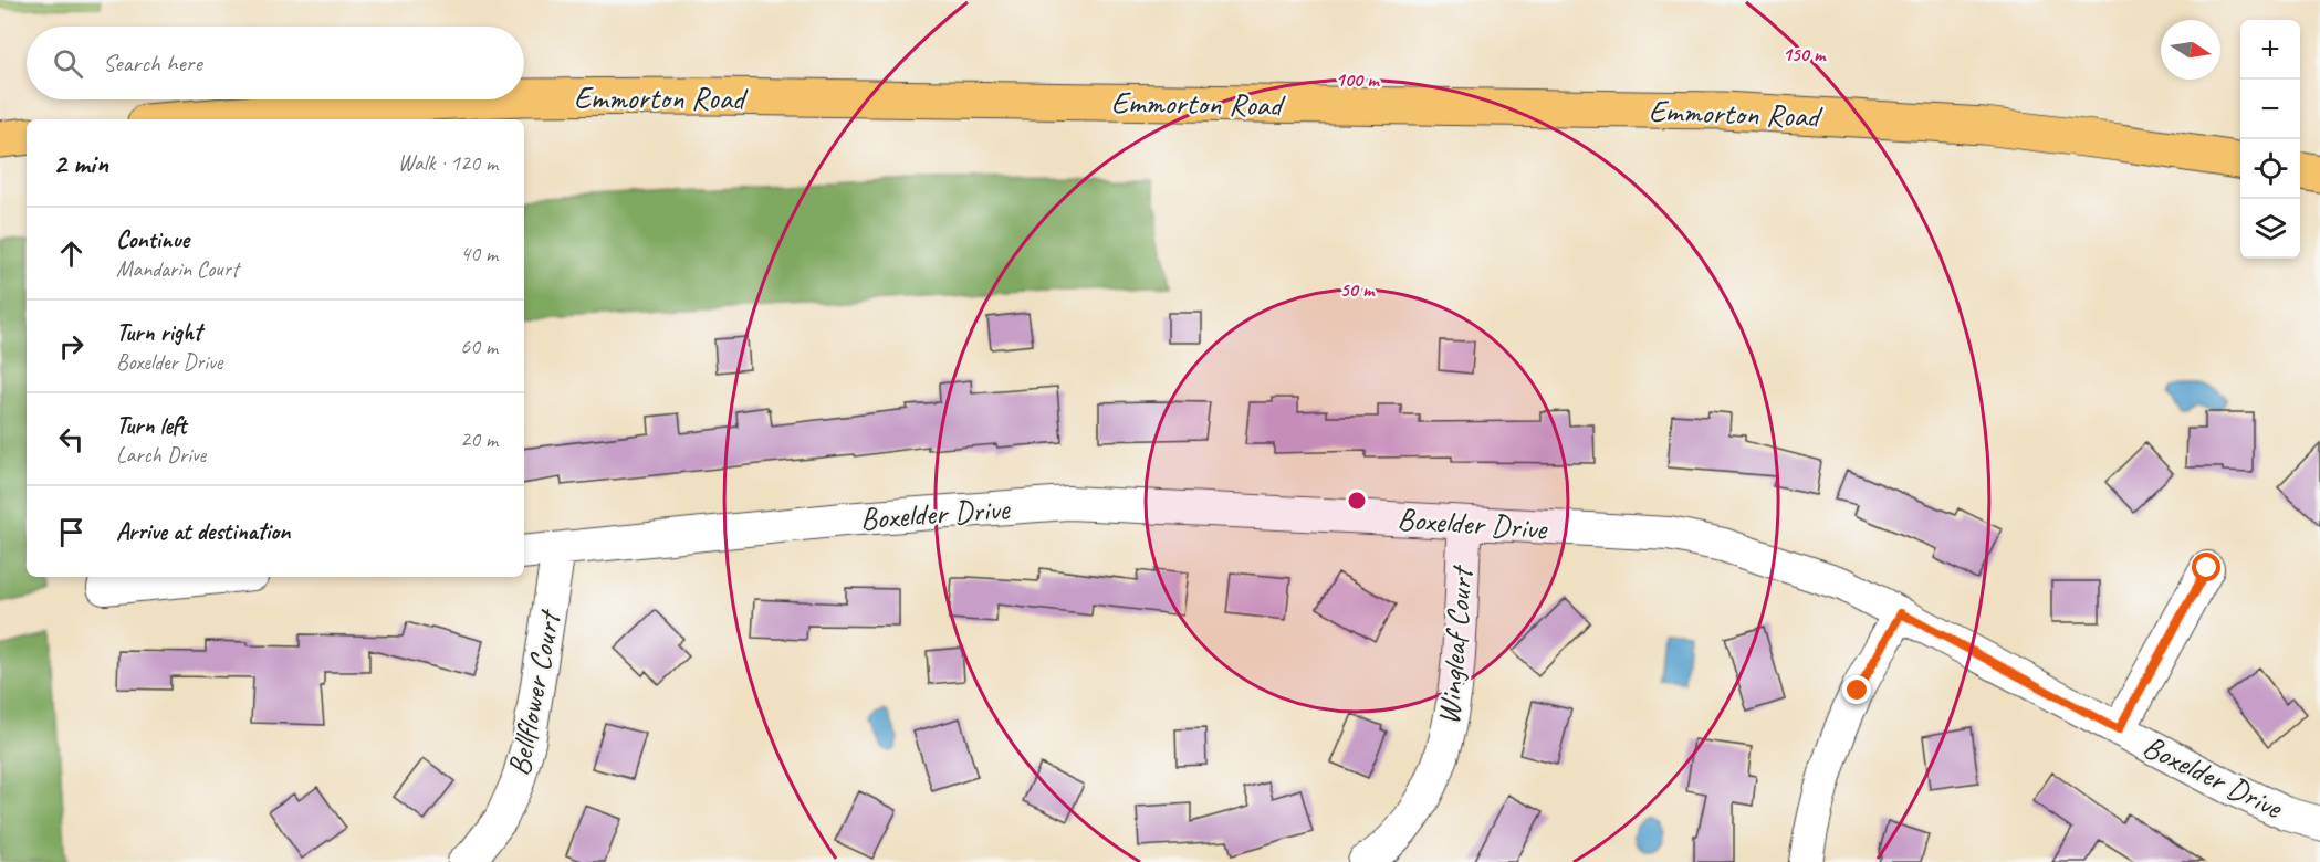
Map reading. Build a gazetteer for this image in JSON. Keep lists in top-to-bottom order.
{
  "streets": {
    "main road": ["Emmorton Road"],
    "street": ["Boxelder Drive", "Wingleaf Court", "Bellflower Court"]
  },
  "crossings": [
    ["Boxelder Drive", "Wingleaf Court"],
    ["Boxelder Drive", "Bellflower Court"]
  ],
  "north": "right",
  "page": {
    "map_buttons": ["+", "−"],
    "search": "Search here",
    "heading": ["2 min", "Walk · 120 m"],
    "list": [
      ["Continue", "Mandarin Court", "40 m"],
      ["Turn right", "Boxelder Drive", "60 m"],
      ["Turn left", "Larch Drive", "20 m"],
      "Arrive at destination"
    ]
  },
  "rings": ["150 m", "100 m", "50 m"]
}
